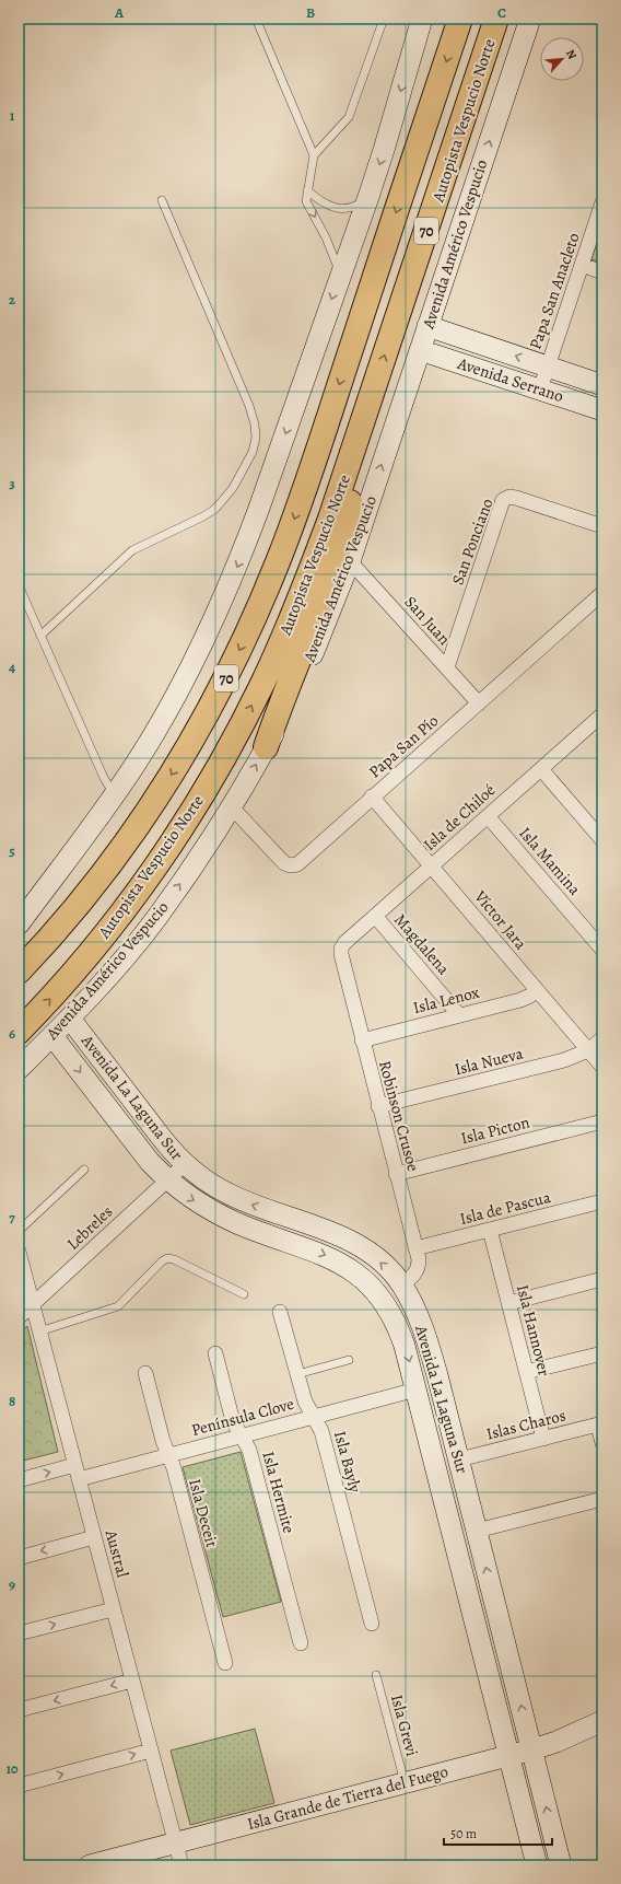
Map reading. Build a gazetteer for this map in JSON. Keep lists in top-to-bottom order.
{
  "streets": {
    "highway": ["Autopista Vespucio Norte", "70"],
    "street": [
      "Avenida Américo Vespucio",
      "Papa San Anacleto",
      "Avenida Serrano",
      "San Ponciano",
      "San Juan",
      "Papa San Pío",
      "Isla de Chiloé",
      "Isla Mamina",
      "Víctor Jara",
      "Magdalena",
      "Isla Lenox",
      "Isla Nueva",
      "Avenida La Laguna Sur",
      "Robinson Crusoe",
      "Isla Picton",
      "Isla de Pascua",
      "Lebreles",
      "Isla Hannover",
      "Península Clove",
      "Islas Charos",
      "Isla Bayly",
      "Isla Hermite",
      "Isla Deceit",
      "Austral",
      "Isla Grande de Tierra del Fuego"
    ],
    "lane": ["Isla Grevi"]
  },
  "crossings": [
    ["Avenida Américo Vespucio", "Avenida Serrano"],
    ["Avenida Américo Vespucio", "San Juan"],
    ["Avenida Américo Vespucio", "Papa San Pío"],
    ["Avenida Américo Vespucio", "Avenida La Laguna Sur"],
    ["Papa San Anacleto", "Avenida Serrano"],
    ["San Ponciano", "San Juan"],
    ["San Juan", "Papa San Pío"],
    ["Papa San Pío", "Víctor Jara"],
    ["Isla de Chiloé", "Isla Mamina"],
    ["Isla de Chiloé", "Víctor Jara"],
    ["Isla de Chiloé", "Magdalena"],
    ["Isla de Chiloé", "Robinson Crusoe"],
    ["Víctor Jara", "Isla Lenox"],
    ["Víctor Jara", "Isla Nueva"],
    ["Magdalena", "Isla Lenox"],
    ["Isla Lenox", "Robinson Crusoe"],
    ["Isla Nueva", "Robinson Crusoe"],
    ["Avenida La Laguna Sur", "Robinson Crusoe"],
    ["Avenida La Laguna Sur", "Lebreles"],
    ["Avenida La Laguna Sur", "Península Clove"],
    ["Avenida La Laguna Sur", "Islas Charos"],
    ["Avenida La Laguna Sur", "Isla Grande de Tierra del Fuego"],
    ["Robinson Crusoe", "Isla Picton"],
    ["Robinson Crusoe", "Isla de Pascua"],
    ["Isla de Pascua", "Isla Hannover"],
    ["Lebreles", "Austral"],
    ["Isla Hannover", "Islas Charos"],
    ["Península Clove", "Isla Bayly"],
    ["Península Clove", "Isla Hermite"],
    ["Península Clove", "Isla Deceit"],
    ["Península Clove", "Austral"],
    ["Austral", "Isla Grande de Tierra del Fuego"],
    ["Isla Grevi", "Isla Grande de Tierra del Fuego"]
  ],
  "scale_bar": "50 m",
  "north": "top right",
  "grid": {
    "columns": ["A", "B", "C"],
    "rows": [
      "1",
      "2",
      "3",
      "4",
      "5",
      "6",
      "7",
      "8",
      "9",
      "10"
    ]
  }
}
